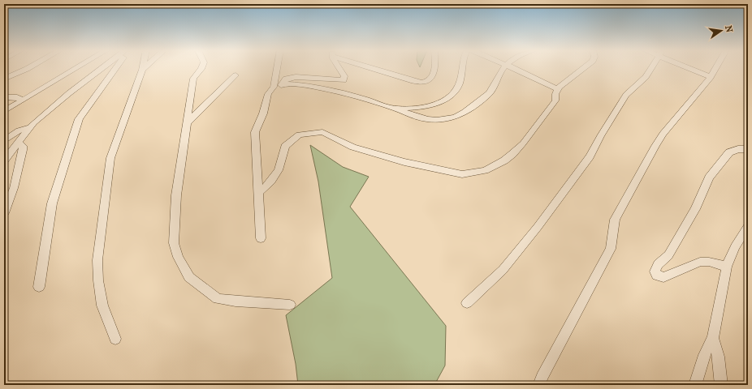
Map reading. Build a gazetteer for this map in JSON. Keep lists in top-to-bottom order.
{
  "north": "right"
}
